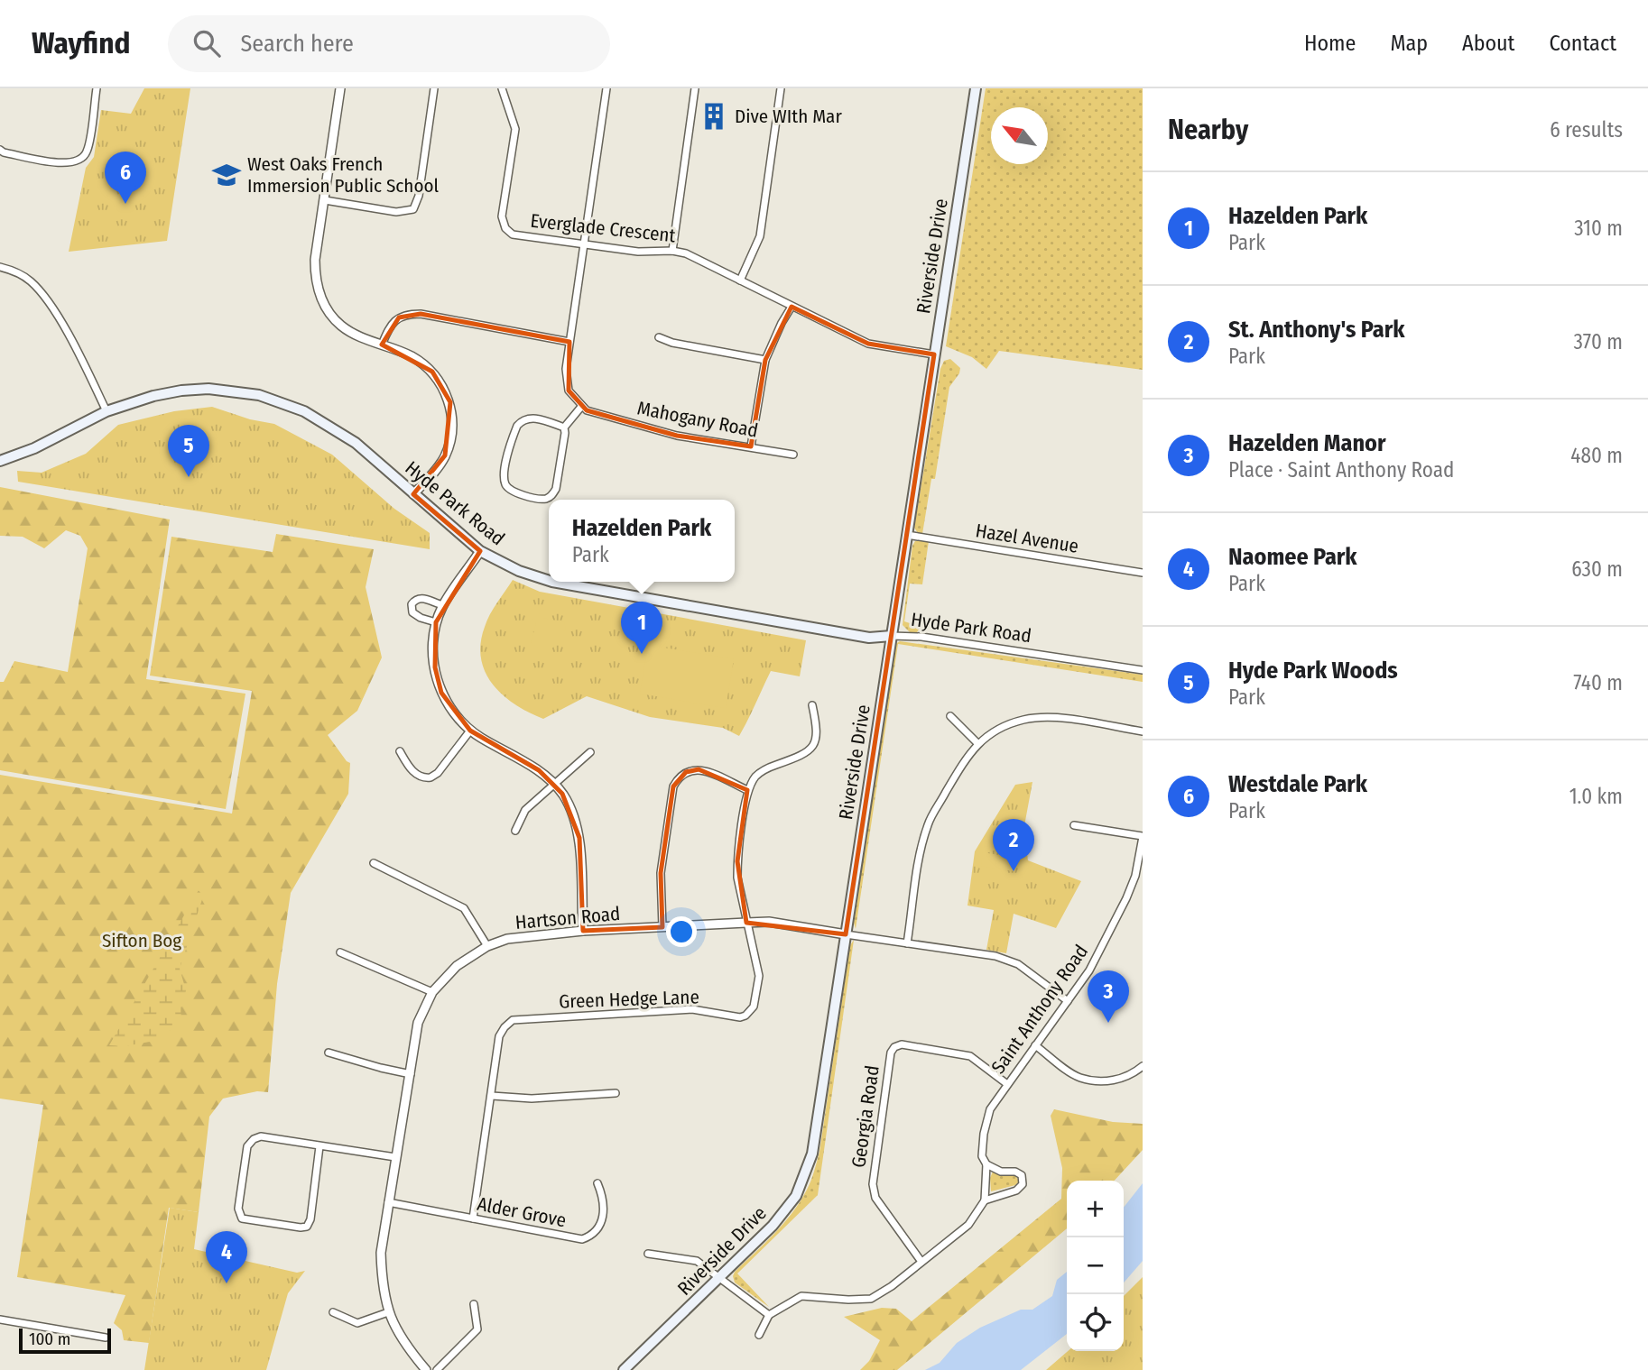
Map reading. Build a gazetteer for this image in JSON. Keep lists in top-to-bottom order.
{
  "streets": {
    "main road": ["Riverside Drive", "Hyde Park Road"],
    "street": [
      "Everglade Crescent",
      "Mahogany Road",
      "Hazel Avenue",
      "Hartson Road",
      "Green Hedge Lane",
      "Saint Anthony Road",
      "Georgia Road",
      "Alder Grove"
    ]
  },
  "crossings": [
    ["Everglade Crescent", "Riverside Drive"],
    ["Riverside Drive", "Hyde Park Road"],
    ["Riverside Drive", "Hazel Avenue"],
    ["Riverside Drive", "Hartson Road"],
    ["Hartson Road", "Green Hedge Lane"],
    ["Hartson Road", "Saint Anthony Road"],
    ["Hartson Road", "Alder Grove"],
    ["Green Hedge Lane", "Alder Grove"],
    ["Saint Anthony Road", "Georgia Road"]
  ],
  "parks": ["Sifton Bog"],
  "places": {
    "building": ["Dive WIth Mar"],
    "school or university": ["West Oaks French Immersion Public School"]
  },
  "scale_bar": "100 m",
  "north": "top left",
  "page": {
    "header": "Wayfind",
    "search": "Search here",
    "nav": [
      "Home",
      "Map",
      "About",
      "Contact"
    ],
    "heading": ["Nearby", "6 results"],
    "pins": [
      "6",
      "5",
      "1",
      "2",
      "3",
      "4"
    ],
    "list": [
      {
        "mark": "1",
        "name": "Hazelden Park",
        "note": "Park",
        "value": "310 m"
      },
      {
        "mark": "2",
        "name": "St. Anthony's Park",
        "note": "Park",
        "value": "370 m"
      },
      {
        "mark": "3",
        "name": "Hazelden Manor",
        "note": "Place · Saint Anthony Road",
        "value": "480 m"
      },
      {
        "mark": "4",
        "name": "Naomee Park",
        "note": "Park",
        "value": "630 m"
      },
      {
        "mark": "5",
        "name": "Hyde Park Woods",
        "note": "Park",
        "value": "740 m"
      },
      {
        "mark": "6",
        "name": "Westdale Park",
        "note": "Park",
        "value": "1.0 km"
      }
    ],
    "popup": ["Hazelden Park", "Park"],
    "map_buttons": ["+", "−"],
    "scale": "100 m"
  }
}
